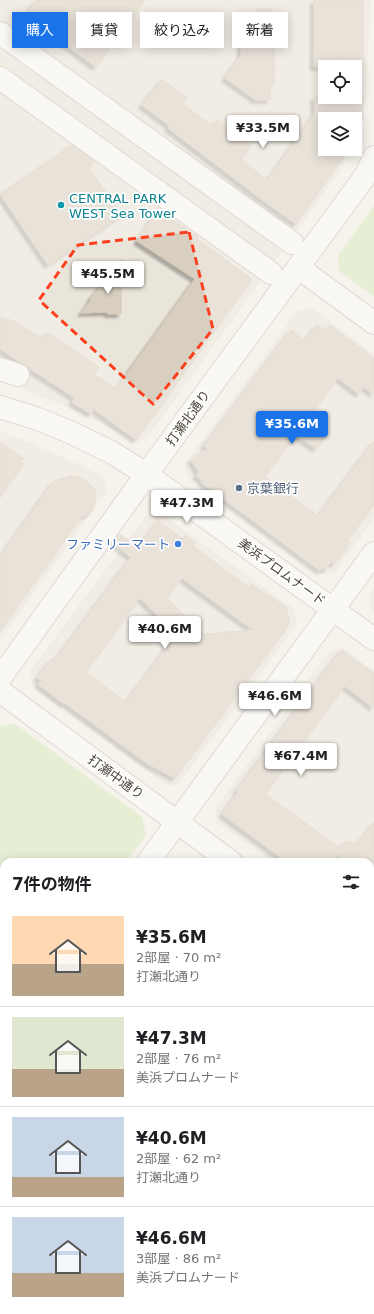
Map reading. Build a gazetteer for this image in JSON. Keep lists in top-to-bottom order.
{
  "streets": {
    "street": ["打瀬北通り", "美浜プロムナード", "打瀬中通り"]
  },
  "crossings": [
    ["打瀬北通り", "美浜プロムナード"]
  ],
  "places": ["CENTRAL PARK WEST Sea Tower", "京葉銀行", "ファミリーマート"],
  "page": {
    "chip": [
      "購入",
      "賃貸",
      "絞り込み",
      "新着"
    ],
    "price": [
      "¥33.5M",
      "¥45.5M",
      "¥35.6M",
      "¥47.3M",
      "¥40.6M",
      "¥46.6M",
      "¥67.4M"
    ],
    "heading": "7件の物件",
    "list": [
      {
        "name": "¥35.6M",
        "note": "2部屋 · 70 m² · 打瀬北通り"
      },
      {
        "name": "¥47.3M",
        "note": "2部屋 · 76 m² · 美浜プロムナード"
      },
      {
        "name": "¥40.6M",
        "note": "2部屋 · 62 m² · 打瀬北通り"
      },
      {
        "name": "¥46.6M",
        "note": "3部屋 · 86 m² · 美浜プロムナード"
      }
    ]
  }
}
